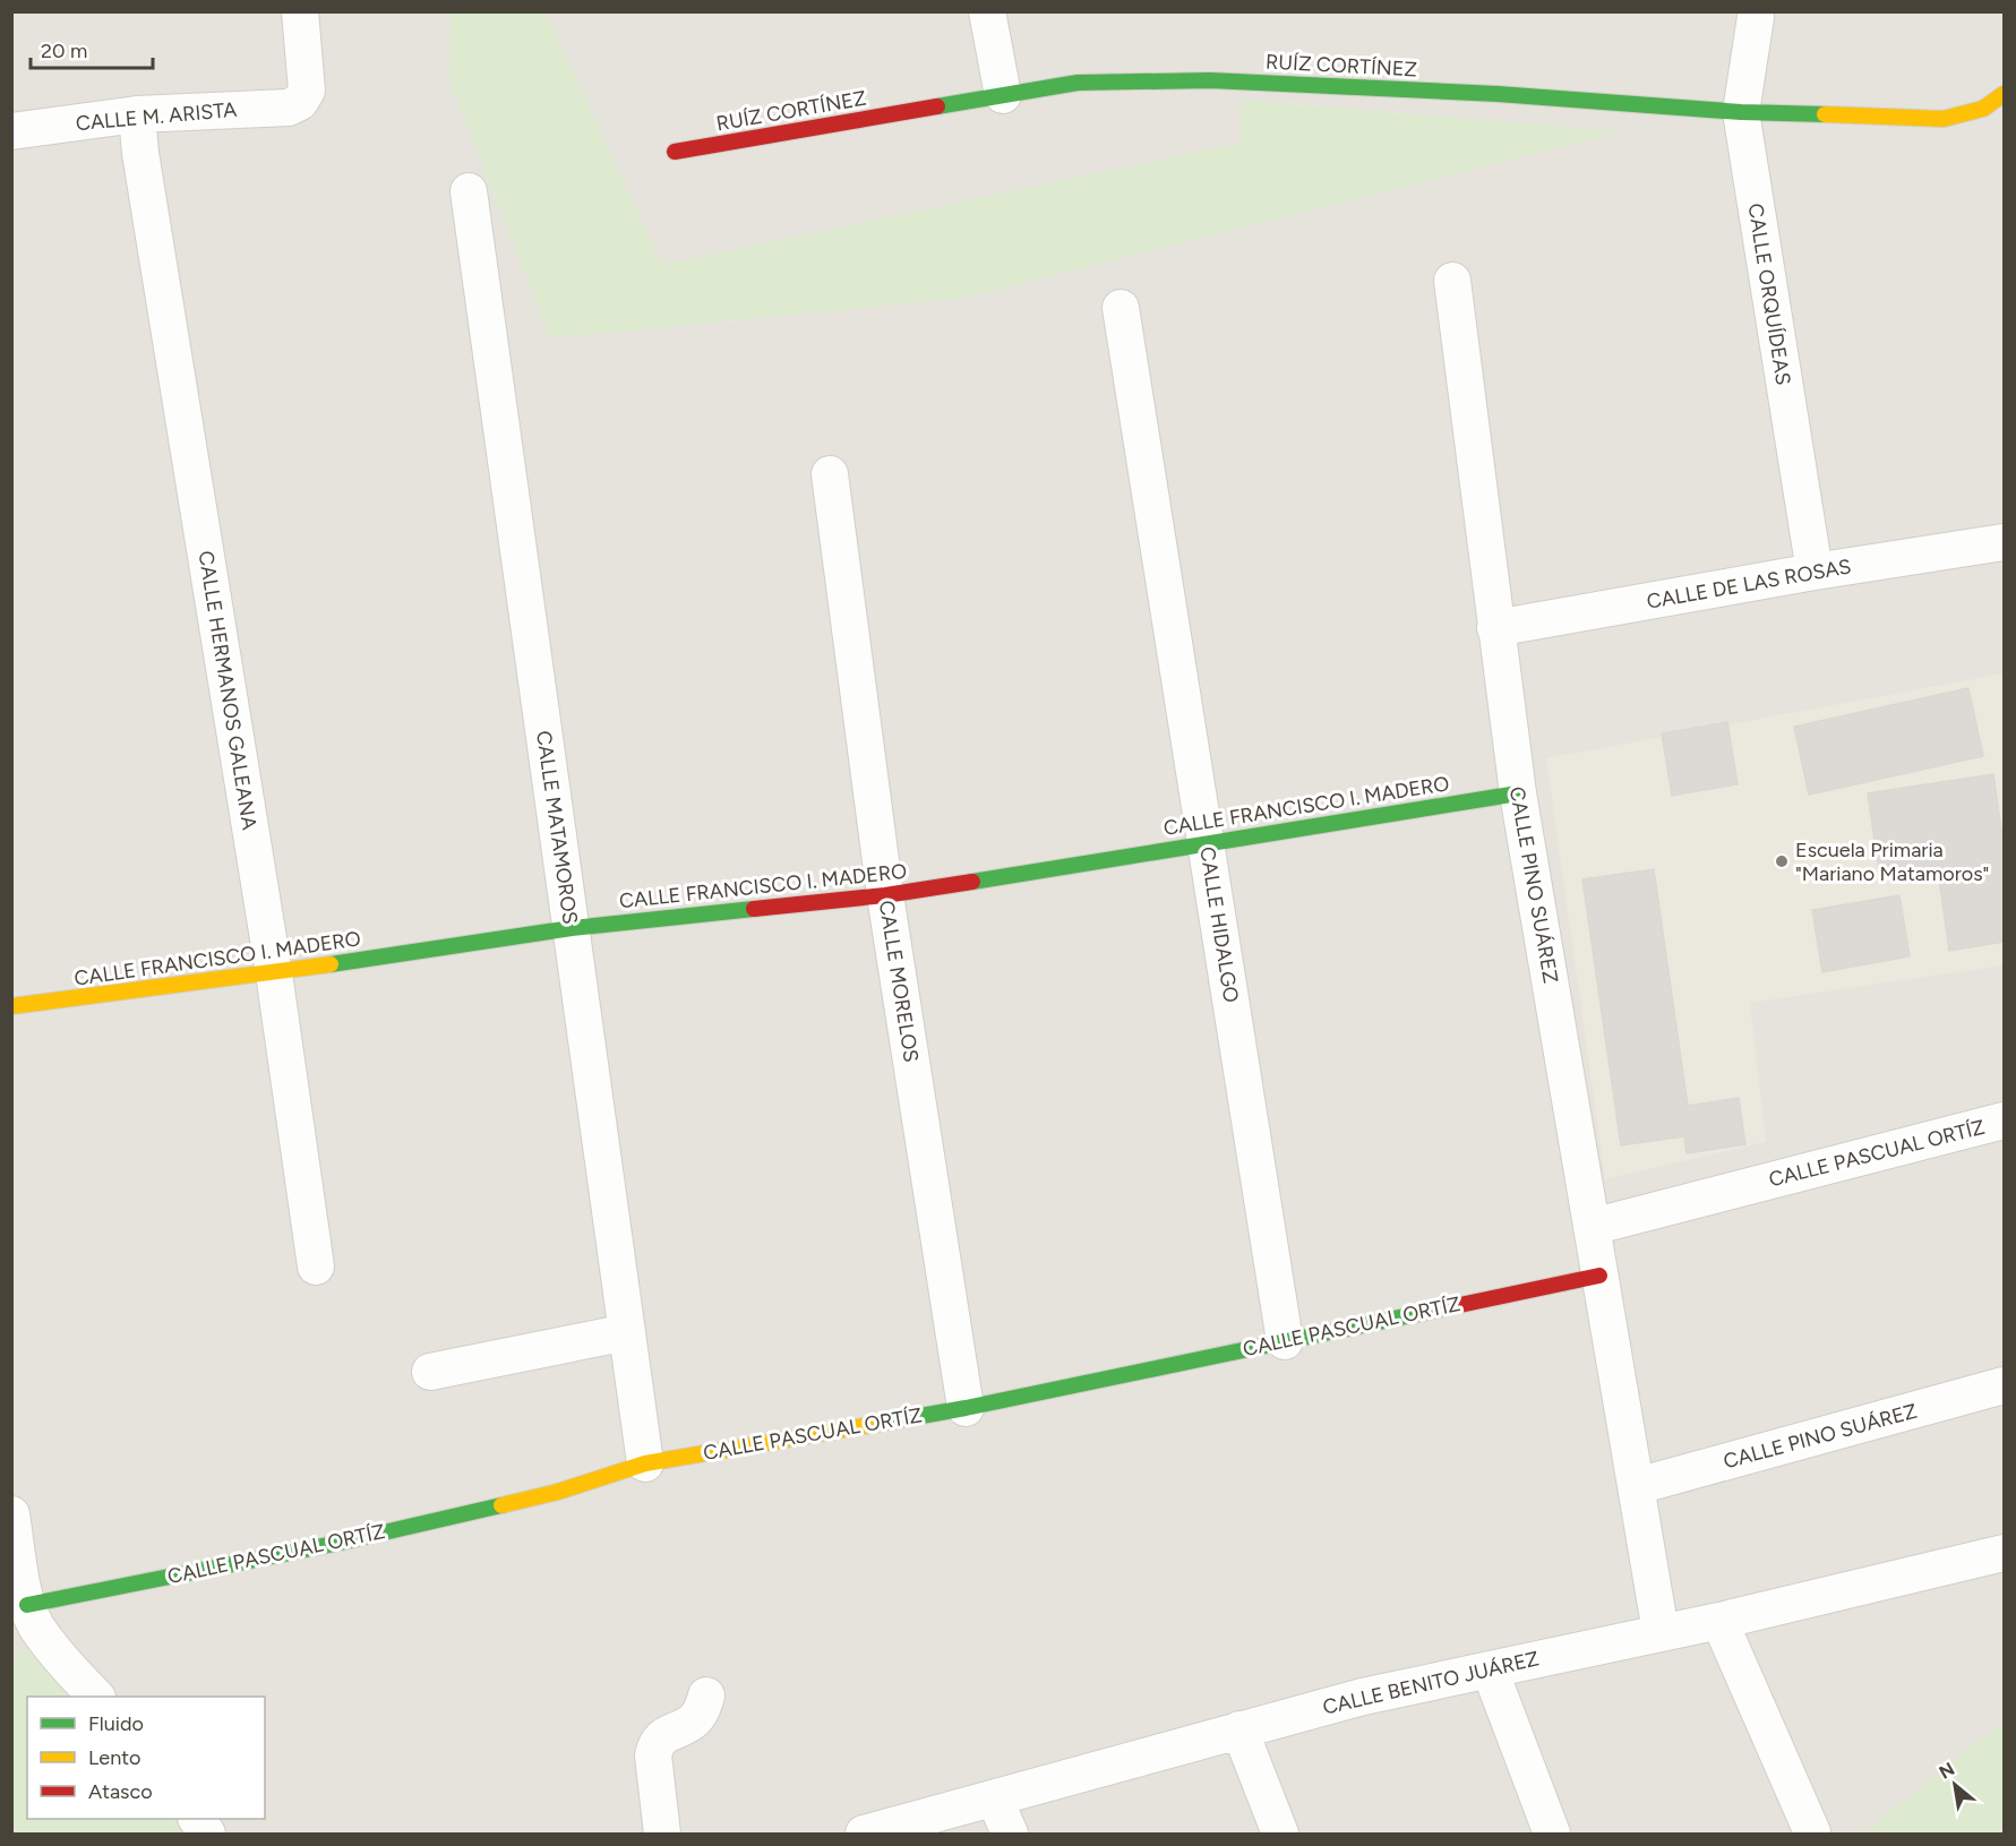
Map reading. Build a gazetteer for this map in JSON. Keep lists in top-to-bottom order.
{
  "streets": {
    "street": [
      "RUÍZ CORTÍNEZ",
      "CALLE M. ARISTA",
      "CALLE ORQUÍDEAS",
      "CALLE DE LAS ROSAS",
      "CALLE HERMANOS GALEANA",
      "CALLE FRANCISCO I. MADERO",
      "CALLE MATAMOROS",
      "CALLE PINO SUÁREZ",
      "CALLE HIDALGO",
      "CALLE MORELOS",
      "CALLE PASCUAL ORTÍZ",
      "CALLE BENITO JUÁREZ"
    ]
  },
  "crossings": [
    ["RUÍZ CORTÍNEZ", "CALLE ORQUÍDEAS"],
    ["CALLE M. ARISTA", "CALLE HERMANOS GALEANA"],
    ["CALLE ORQUÍDEAS", "CALLE DE LAS ROSAS"],
    ["CALLE DE LAS ROSAS", "CALLE PINO SUÁREZ"],
    ["CALLE HERMANOS GALEANA", "CALLE FRANCISCO I. MADERO"],
    ["CALLE FRANCISCO I. MADERO", "CALLE MATAMOROS"],
    ["CALLE FRANCISCO I. MADERO", "CALLE PINO SUÁREZ"],
    ["CALLE FRANCISCO I. MADERO", "CALLE HIDALGO"],
    ["CALLE FRANCISCO I. MADERO", "CALLE MORELOS"],
    ["CALLE MATAMOROS", "CALLE PASCUAL ORTÍZ"],
    ["CALLE PINO SUÁREZ", "CALLE PASCUAL ORTÍZ"],
    ["CALLE PINO SUÁREZ", "CALLE BENITO JUÁREZ"],
    ["CALLE HIDALGO", "CALLE PASCUAL ORTÍZ"],
    ["CALLE MORELOS", "CALLE PASCUAL ORTÍZ"]
  ],
  "places": ["Escuela Primaria \"Mariano Matamoros\""],
  "legend": ["Fluido", "Lento", "Atasco"],
  "scale_bar": "20 m",
  "north": "top left"
}
